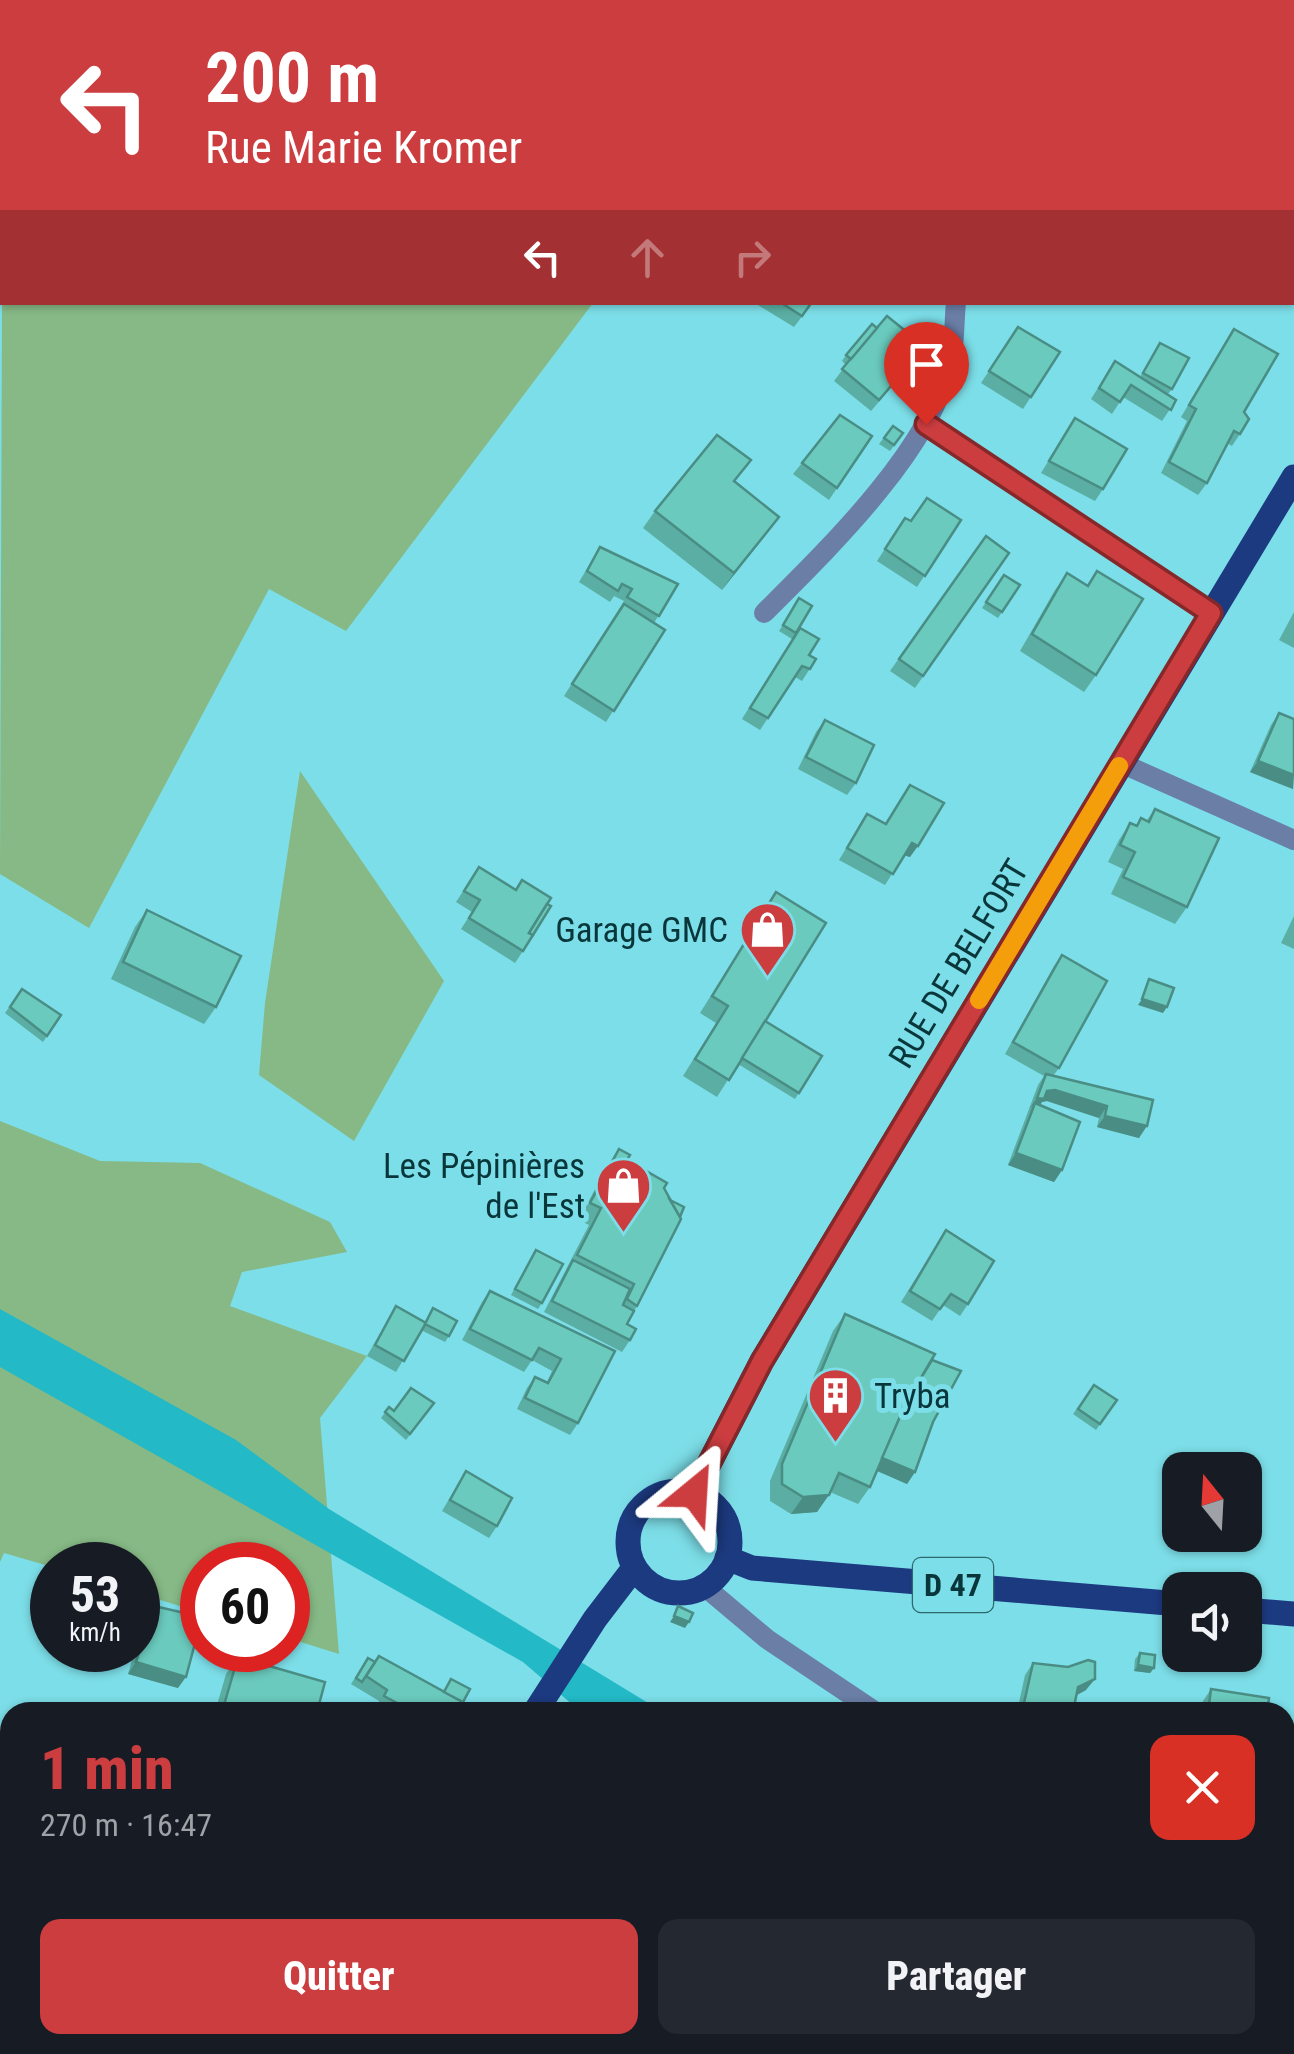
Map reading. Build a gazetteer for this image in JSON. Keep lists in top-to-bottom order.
{
  "streets": {
    "main road": ["RUE DE BELFORT", "D 47"]
  },
  "crossings": [
    ["RUE DE BELFORT", "D 47"]
  ],
  "places": {
    "shop": ["Garage GMC", "Les Pépinières de l'Est"],
    "building": ["Tryba"]
  },
  "north": "top",
  "page": {
    "turn": ["200 m", "Rue Marie Kromer"],
    "speed": "53 km/h",
    "limit": "60",
    "heading": ["1 min", "270 m · 16:47"],
    "buttons": ["Quitter", "Partager"]
  }
}
